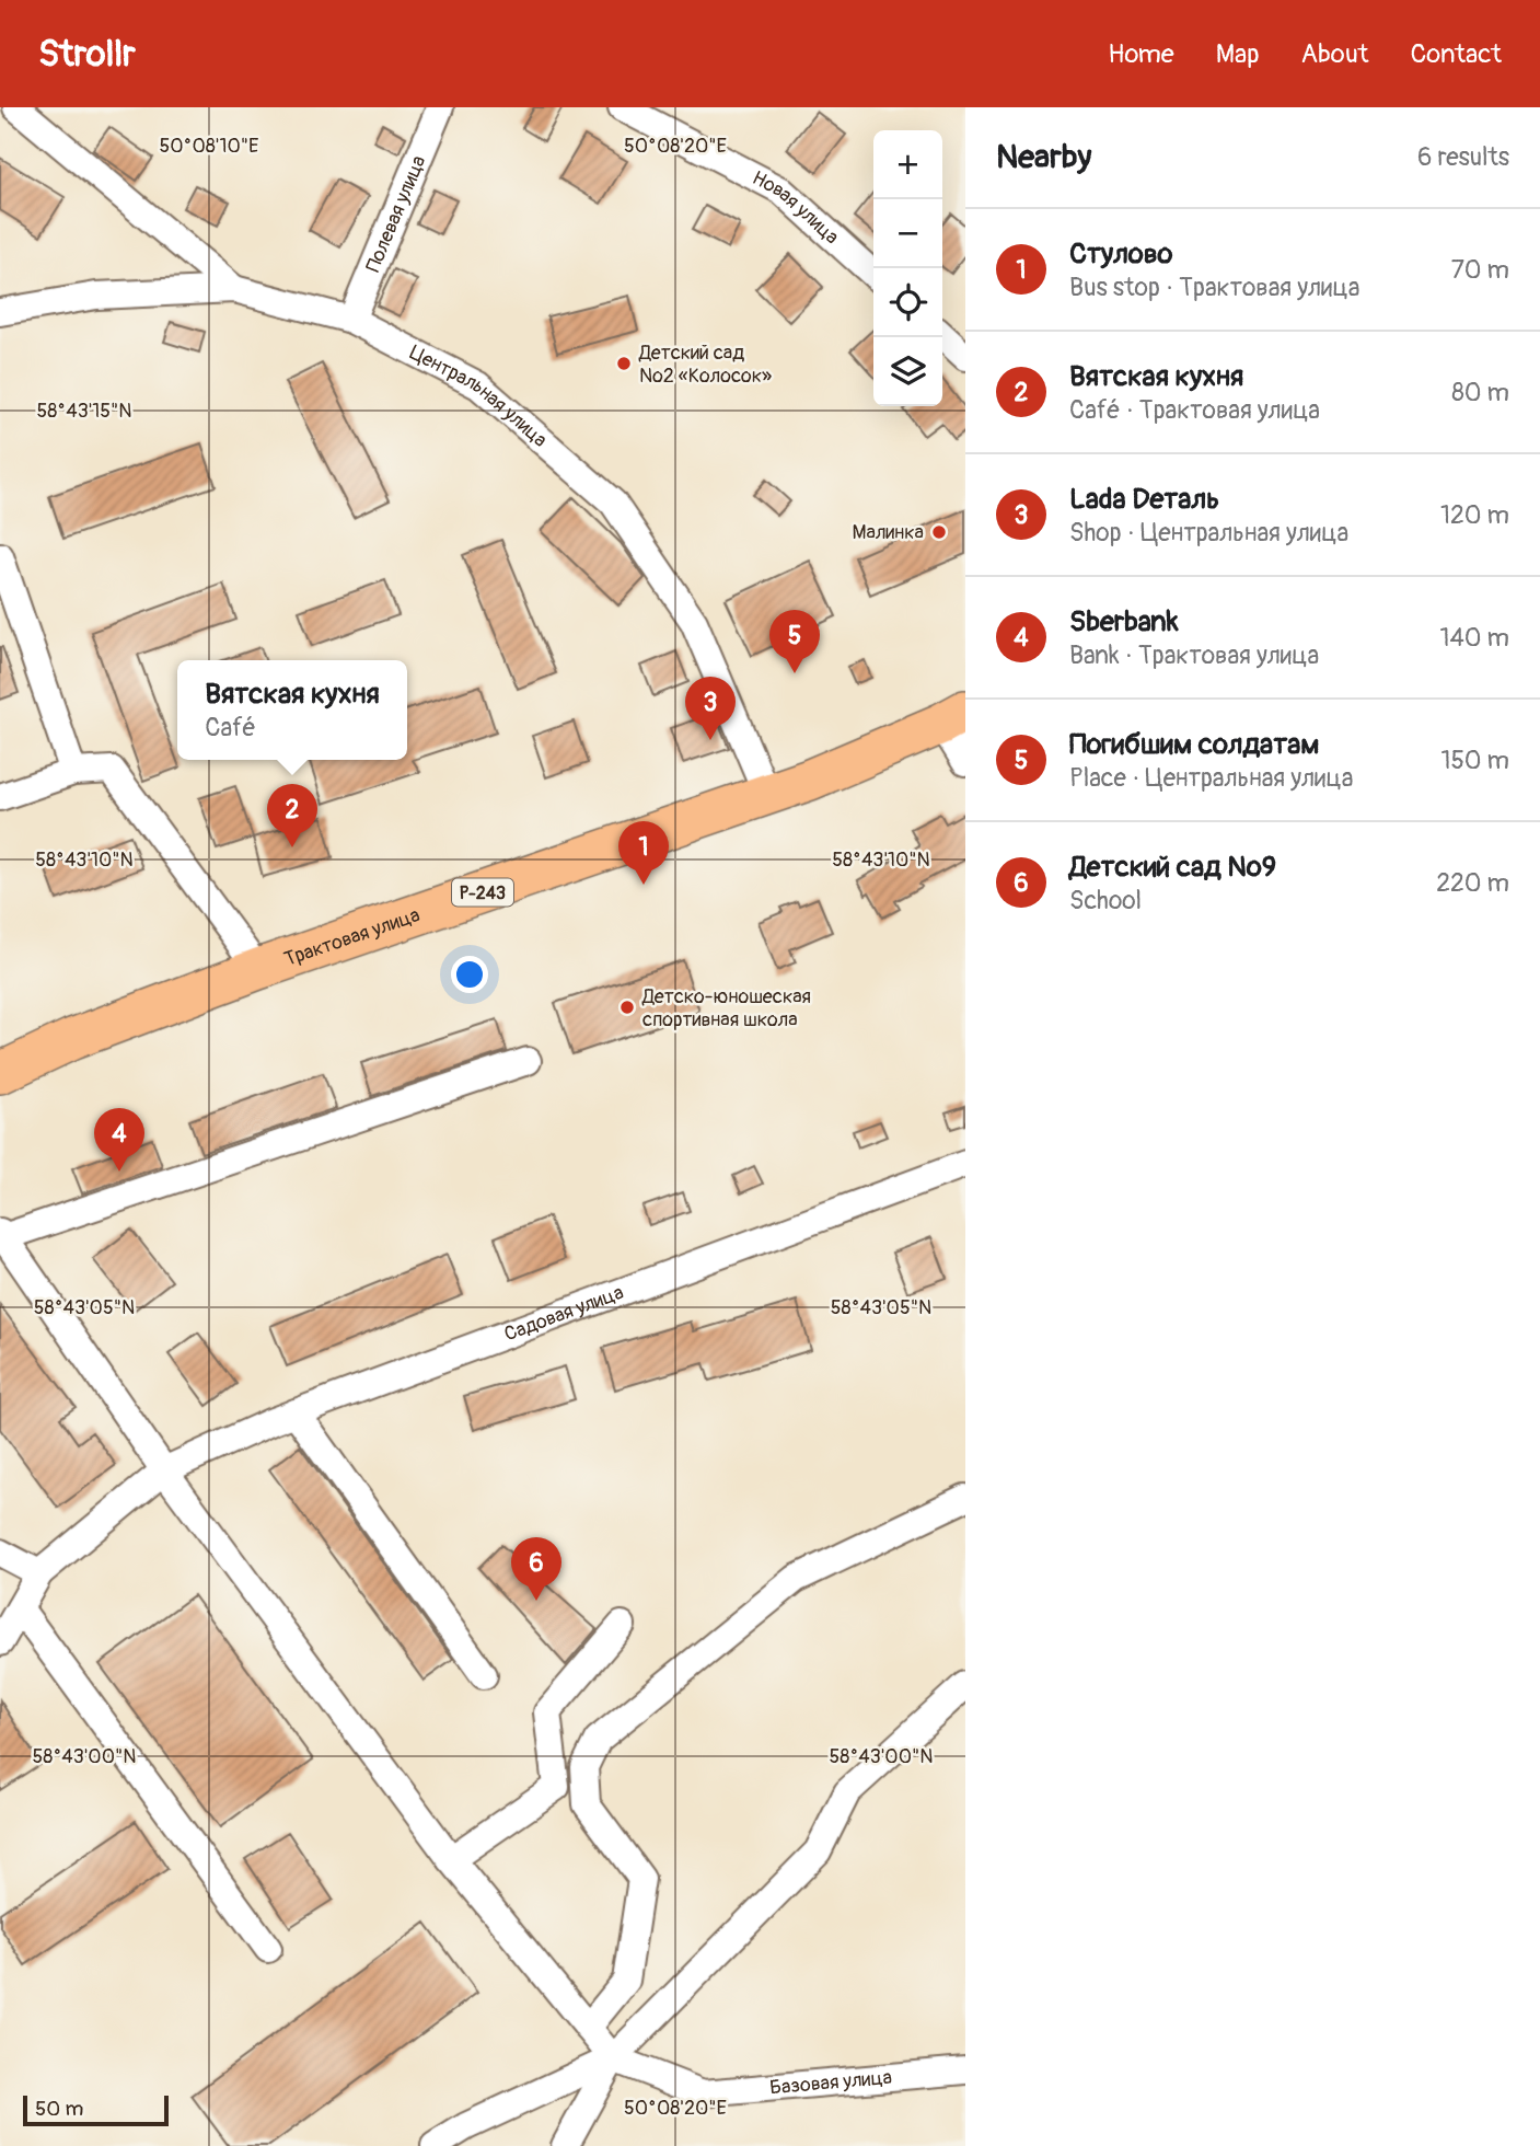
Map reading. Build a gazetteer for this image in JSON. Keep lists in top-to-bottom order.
{
  "streets": {
    "highway": ["Р-243", "Трактовая улица"],
    "street": [
      "Новая улица",
      "Полевая улица",
      "Центральная улица",
      "Садовая улица",
      "Базовая улица"
    ]
  },
  "crossings": [
    ["Полевая улица", "Центральная улица"],
    ["Центральная улица", "Трактовая улица"]
  ],
  "places": ["Детский сад №2 «Колосок»", "Малинка", "Детско-юношеская спортивная школа"],
  "scale_bar": "50 m",
  "page": {
    "header": "Strollr",
    "nav": [
      "Home",
      "Map",
      "About",
      "Contact"
    ],
    "heading": ["Nearby", "6 results"],
    "map_buttons": ["+", "−"],
    "list": [
      {
        "mark": "1",
        "name": "Стулово",
        "note": "Bus stop · Трактовая улица",
        "value": "70 m"
      },
      {
        "mark": "2",
        "name": "Вятская кухня",
        "note": "Café · Трактовая улица",
        "value": "80 m"
      },
      {
        "mark": "3",
        "name": "Lada Dеталь",
        "note": "Shop · Центральная улица",
        "value": "120 m"
      },
      {
        "mark": "4",
        "name": "Sberbank",
        "note": "Bank · Трактовая улица",
        "value": "140 m"
      },
      {
        "mark": "5",
        "name": "Погибшим солдатам",
        "note": "Place · Центральная улица",
        "value": "150 m"
      },
      {
        "mark": "6",
        "name": "Детский сад №9",
        "note": "School",
        "value": "220 m"
      }
    ],
    "pins": [
      "5",
      "3",
      "2",
      "1",
      "4",
      "6"
    ],
    "popup": ["Вятская кухня", "Café"],
    "scale": "50 m"
  },
  "coordinates": [
    "50°08'10\"E",
    "50°08'20\"E",
    "58°43'15\"N",
    "58°43'10\"N",
    "58°43'05\"N",
    "58°43'00\"N"
  ]
}
